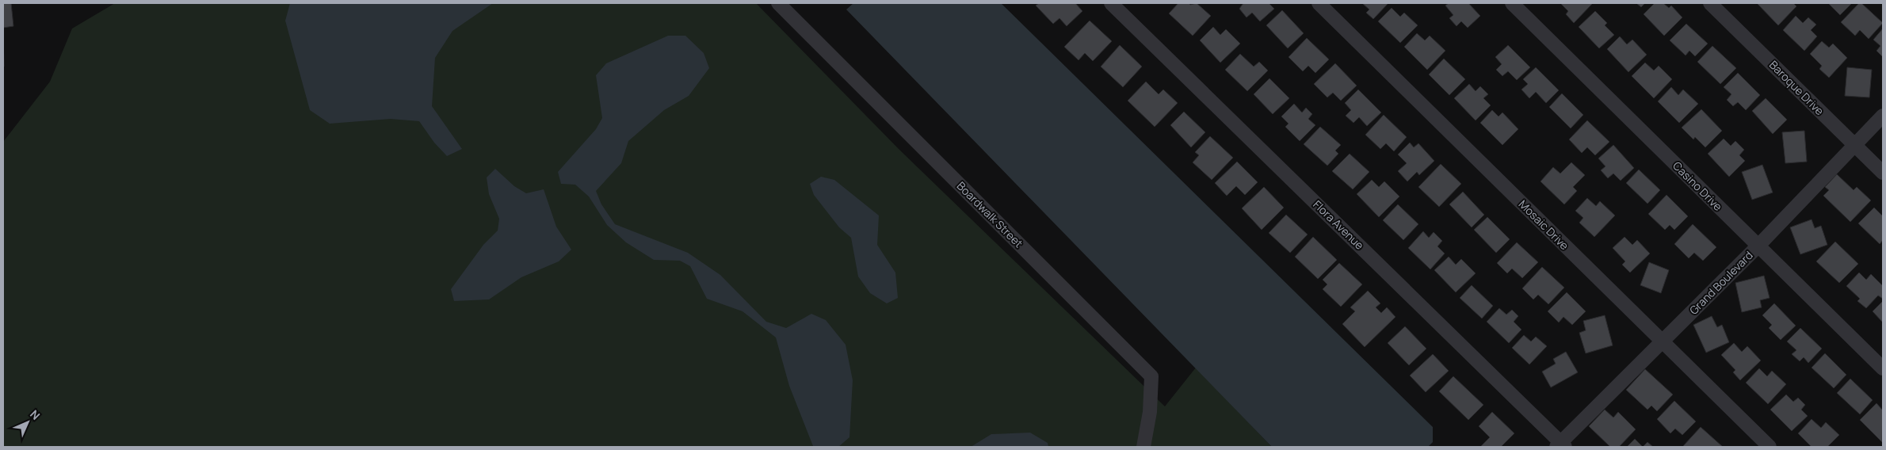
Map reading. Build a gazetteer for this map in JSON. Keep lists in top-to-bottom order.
{
  "streets": {
    "street": [
      "Baroque Drive",
      "Casino Drive",
      "Boardwalk Street",
      "Flora Avenue",
      "Mosaic Drive",
      "Grand Boulevard"
    ]
  },
  "crossings": [
    ["Baroque Drive", "Grand Boulevard"],
    ["Casino Drive", "Grand Boulevard"],
    ["Flora Avenue", "Grand Boulevard"],
    ["Mosaic Drive", "Grand Boulevard"]
  ],
  "north": "top right"
}
